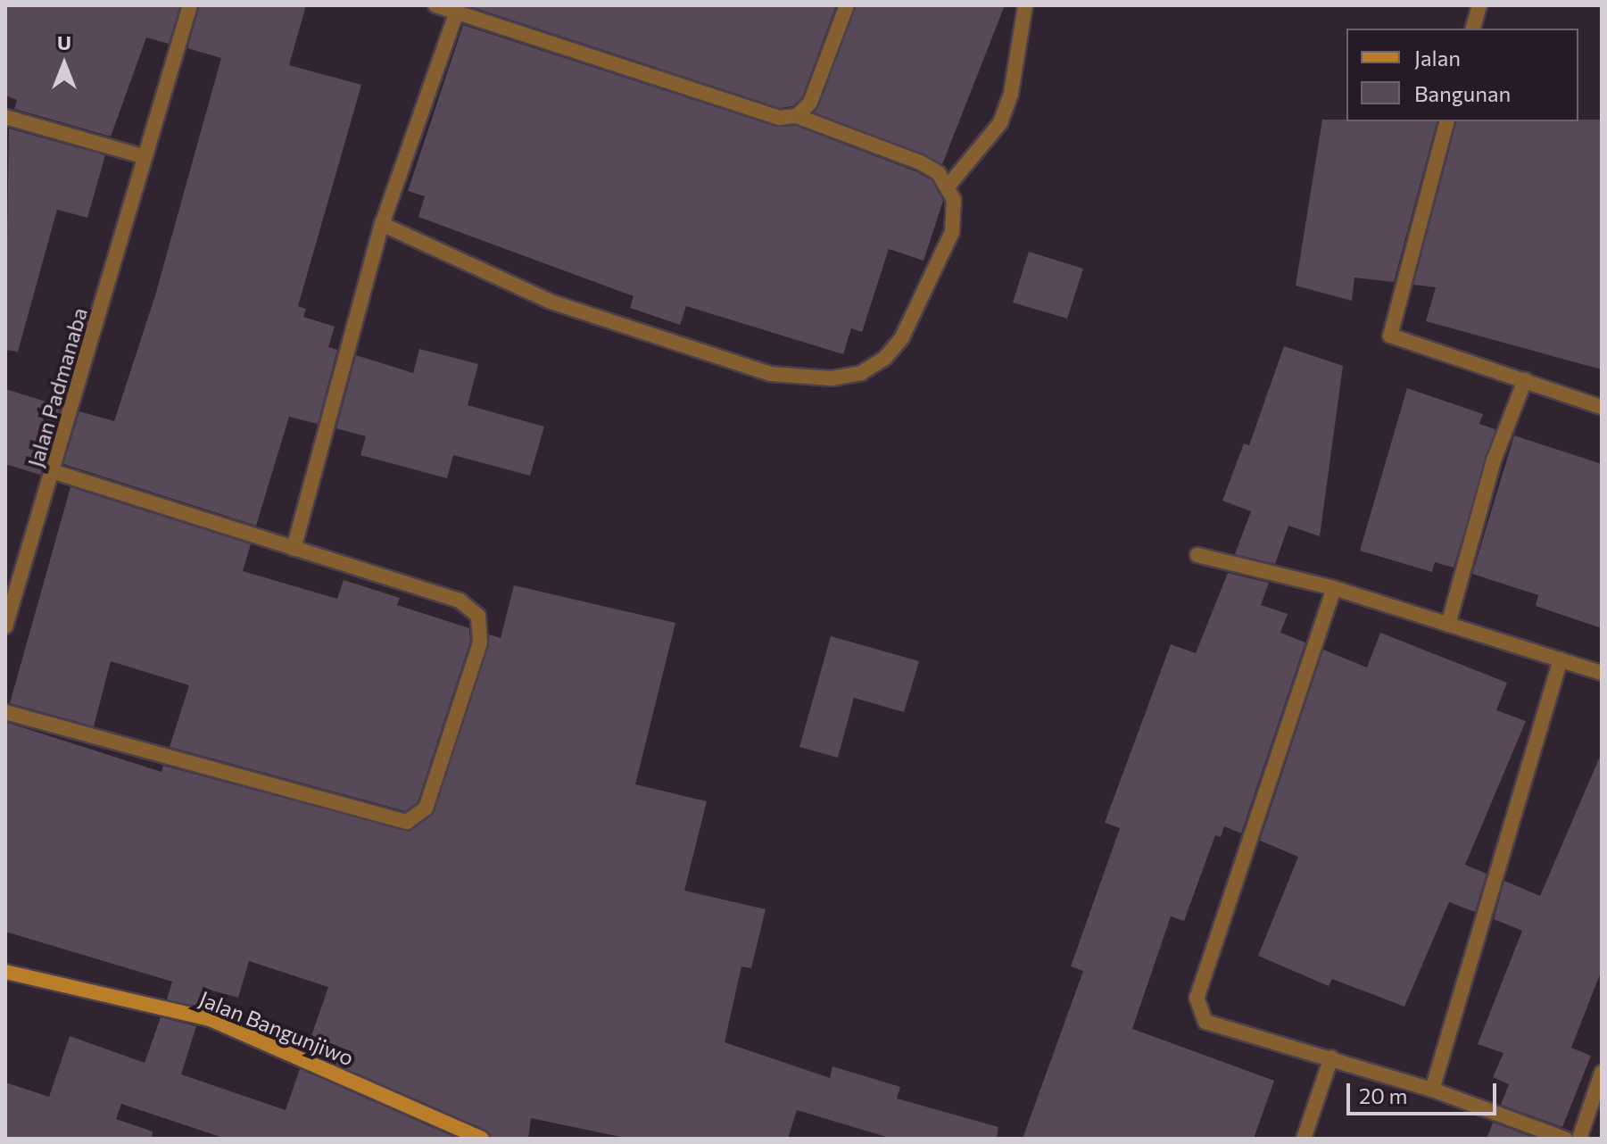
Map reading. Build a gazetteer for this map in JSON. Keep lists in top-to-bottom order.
{
  "streets": {
    "main road": ["Jalan Bangunjiwo"],
    "street": ["Jalan Padmanaba"]
  },
  "legend": ["Jalan", "Bangunan"],
  "scale_bar": "20 m",
  "north": "top"
}
